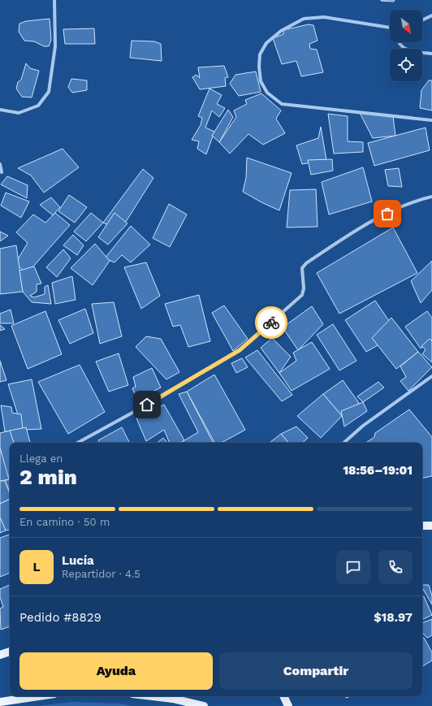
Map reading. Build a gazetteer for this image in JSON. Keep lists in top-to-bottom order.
{
  "north": "bottom right",
  "page": {
    "heading": ["2 min", "Llega en", "18:56–19:01"],
    "panel": [
      "Lucía",
      "Repartidor · 4.5",
      "Pedido #8829",
      "$18.97"
    ],
    "bar": "En camino · 50 m",
    "round": "L",
    "buttons": ["Ayuda", "Compartir"]
  }
}
